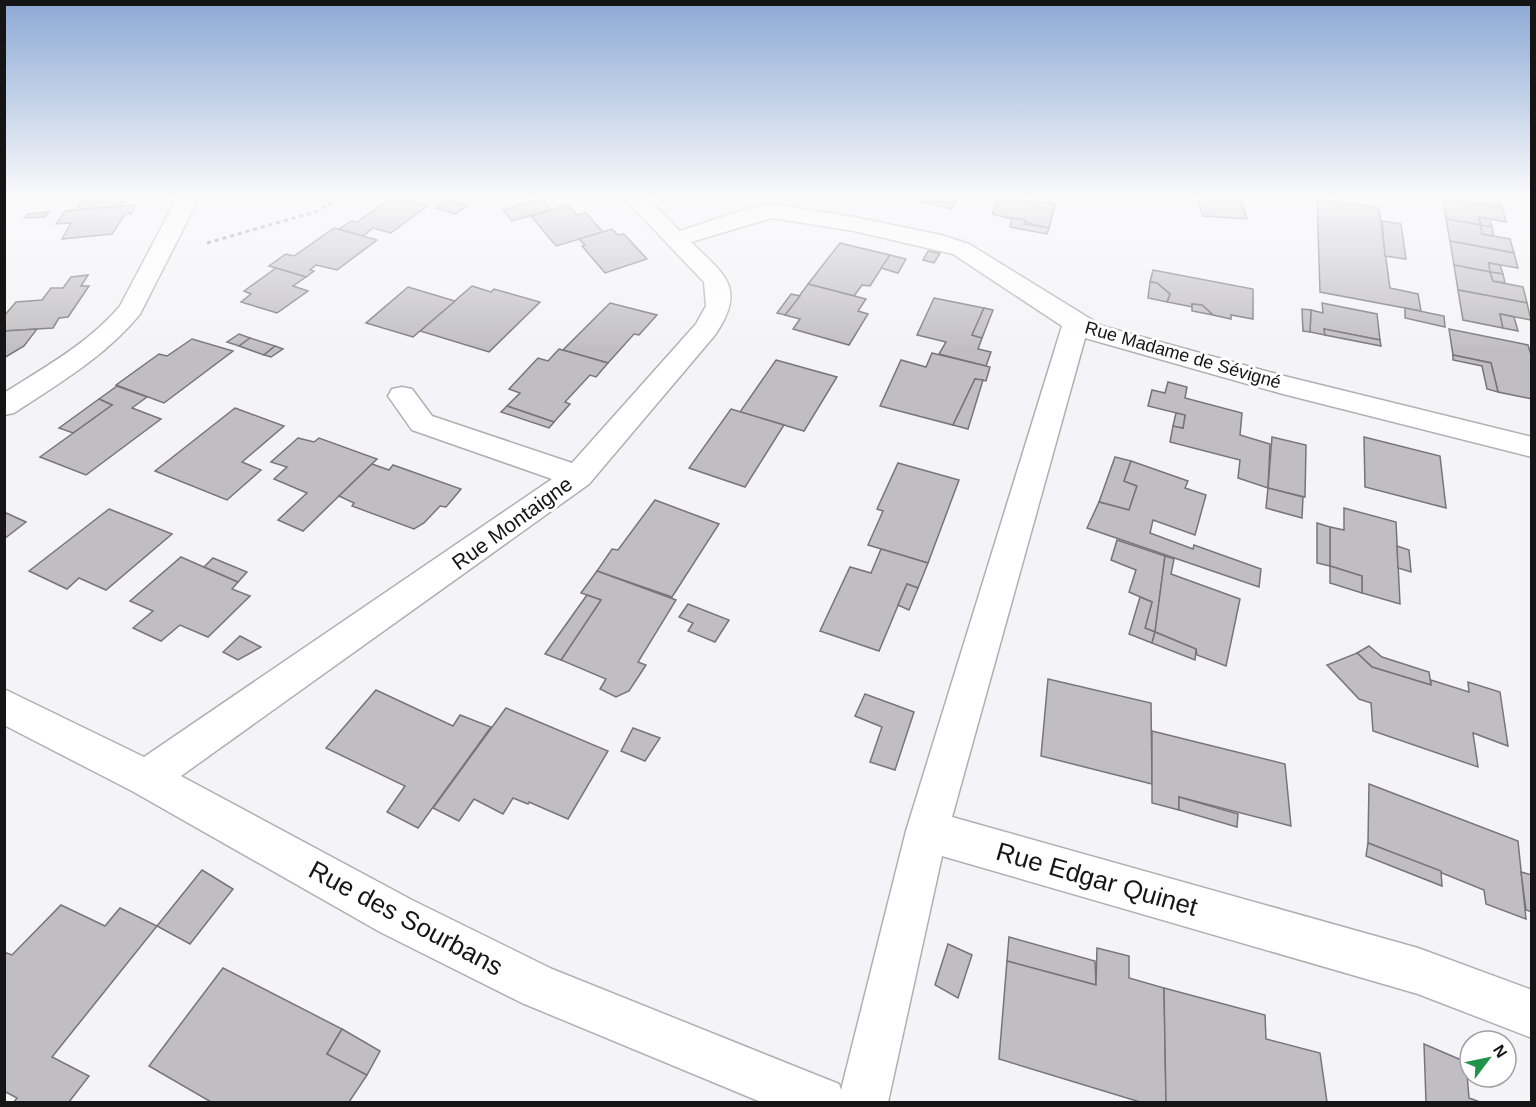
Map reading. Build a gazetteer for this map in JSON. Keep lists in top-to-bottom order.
{
  "streets": {
    "street": [
      "Rue Madame de Sévigné",
      "Rue Montaigne",
      "Rue Edgar Quinet",
      "Rue des Sourbans"
    ]
  },
  "crossings": [
    ["Rue Montaigne", "Rue des Sourbans"]
  ],
  "north": "top right"
}
